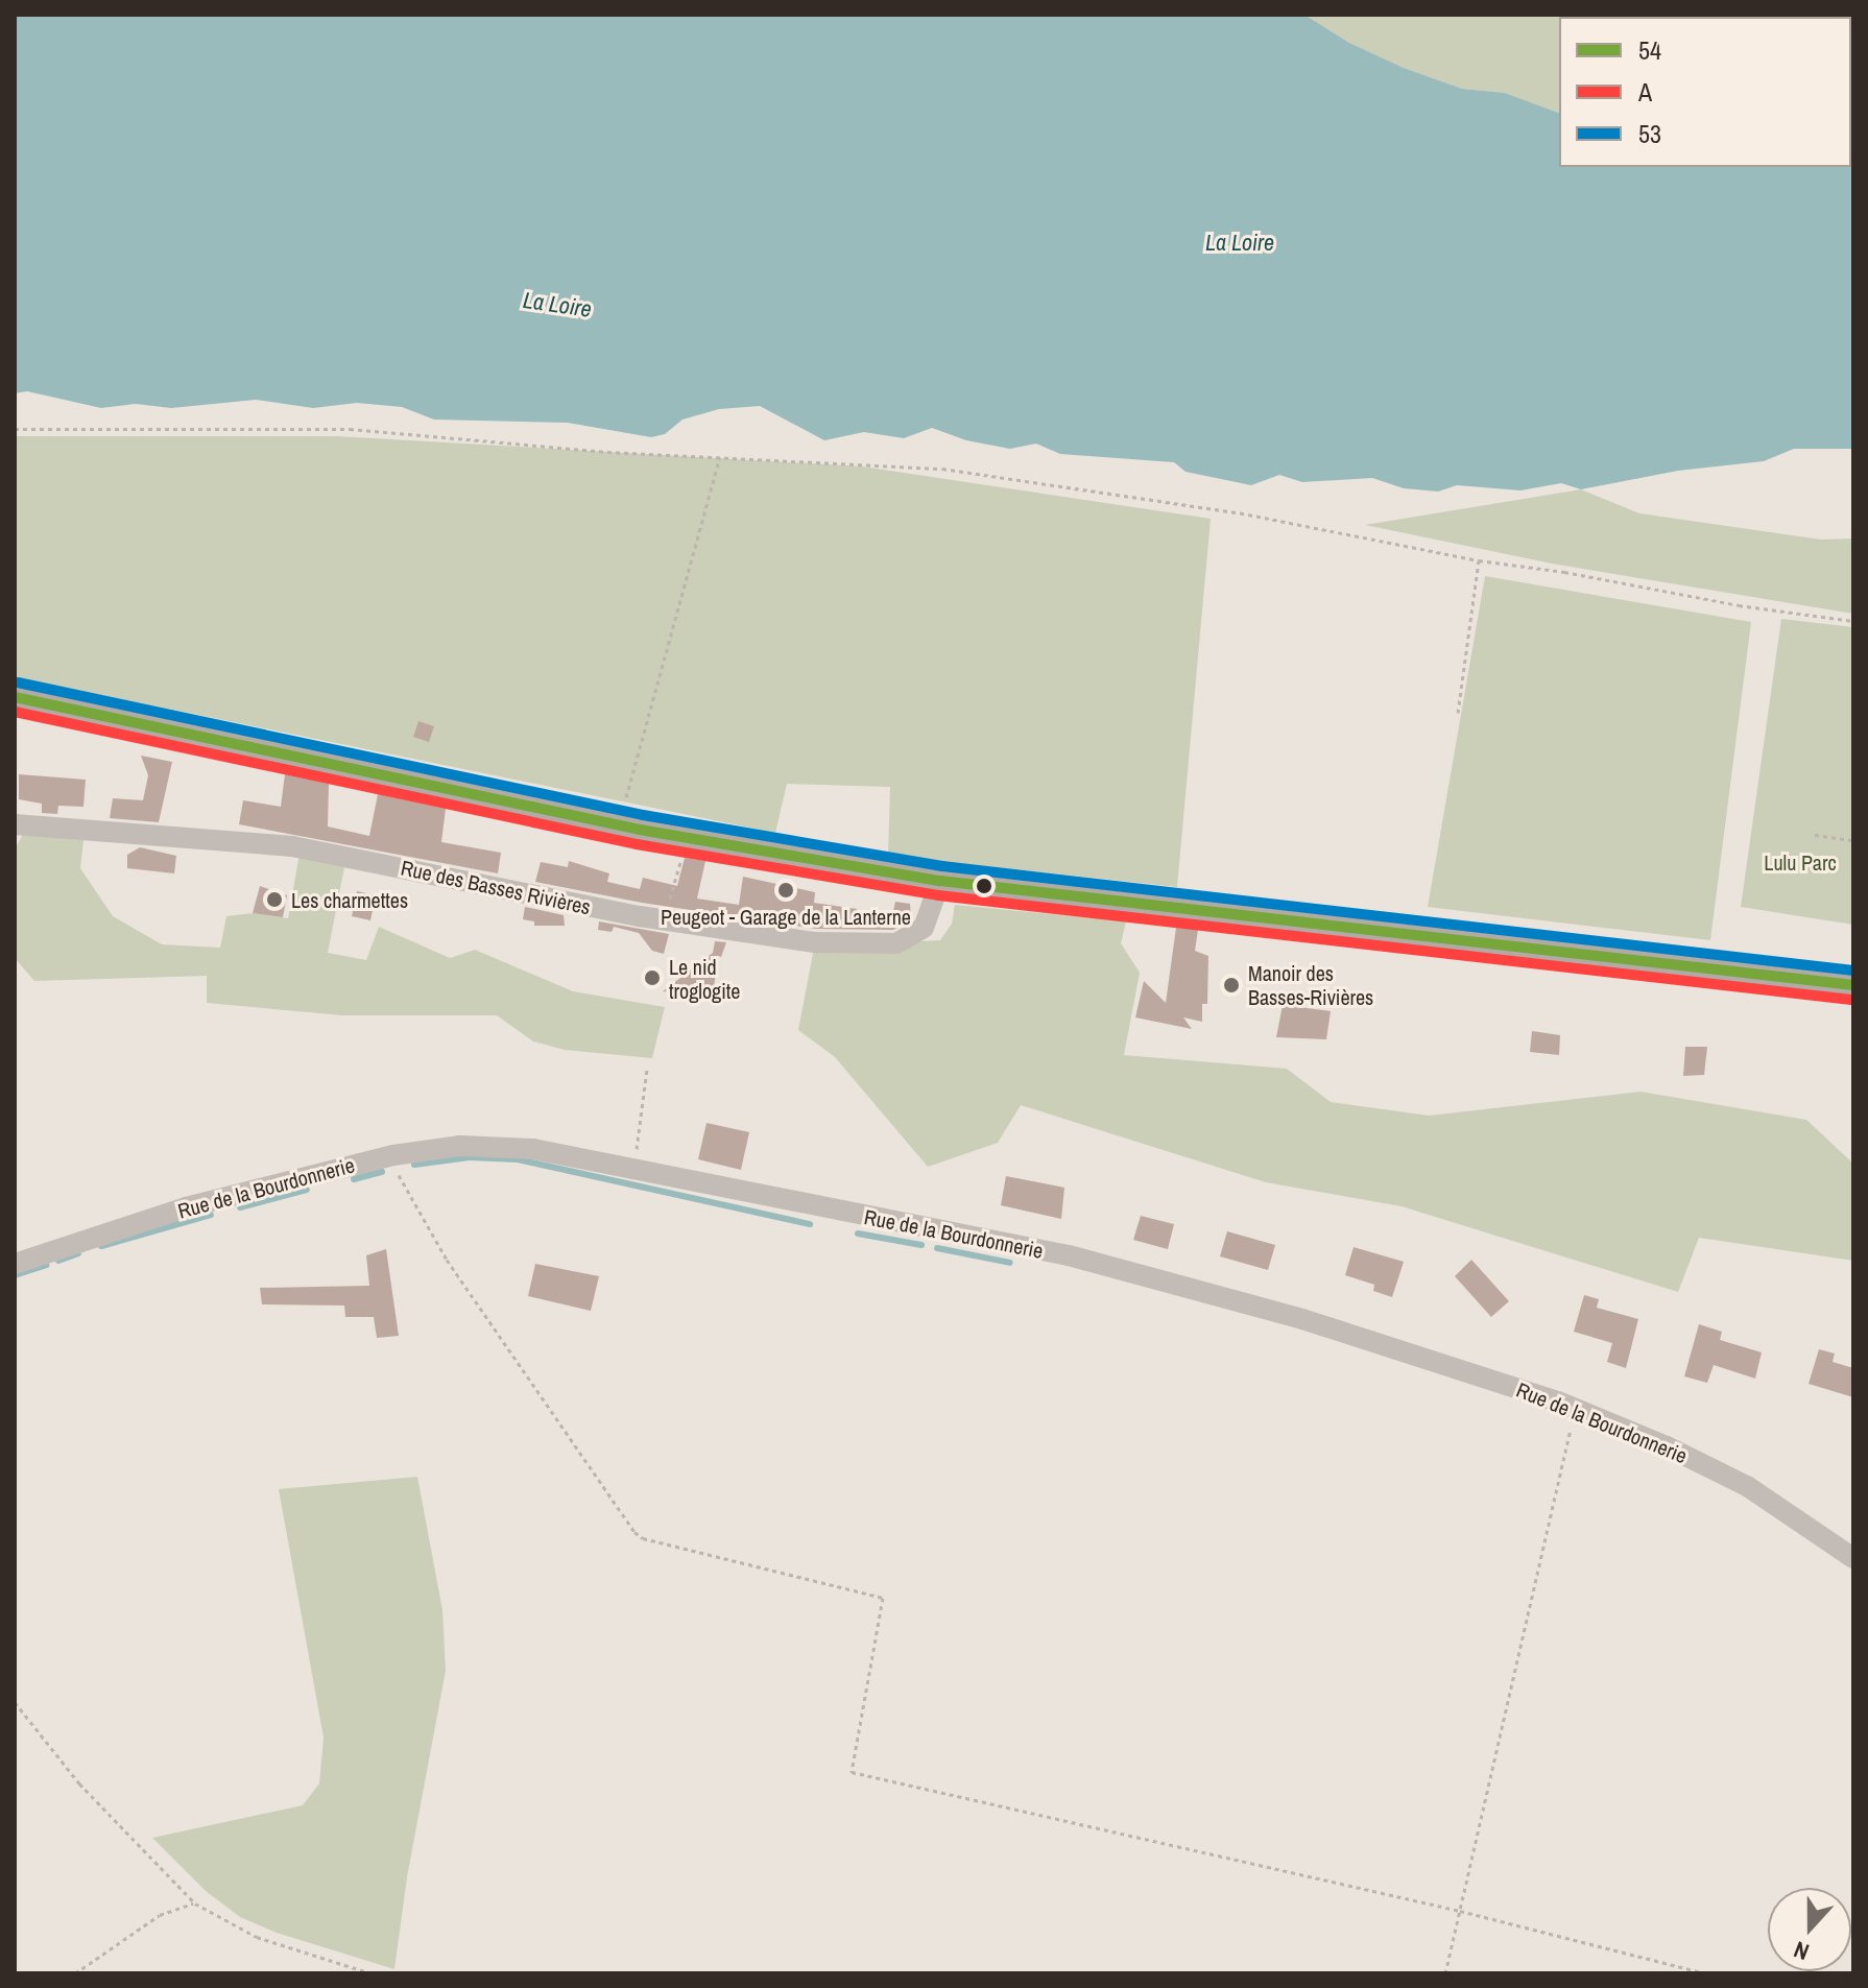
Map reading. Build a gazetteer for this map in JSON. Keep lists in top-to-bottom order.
{
  "streets": {
    "street": ["Rue des Basses Rivières", "Rue de la Bourdonnerie"]
  },
  "water": ["La Loire"],
  "parks": ["Lulu Parc"],
  "places": [
    "Peugeot - Garage de la Lanterne",
    "Les charmettes",
    "Le nid troglogite",
    "Manoir des Basses-Rivières"
  ],
  "lines": ["transit line 53", "transit line 54", "transit line A"],
  "legend": ["54", "A", "53"],
  "north": "bottom"
}
